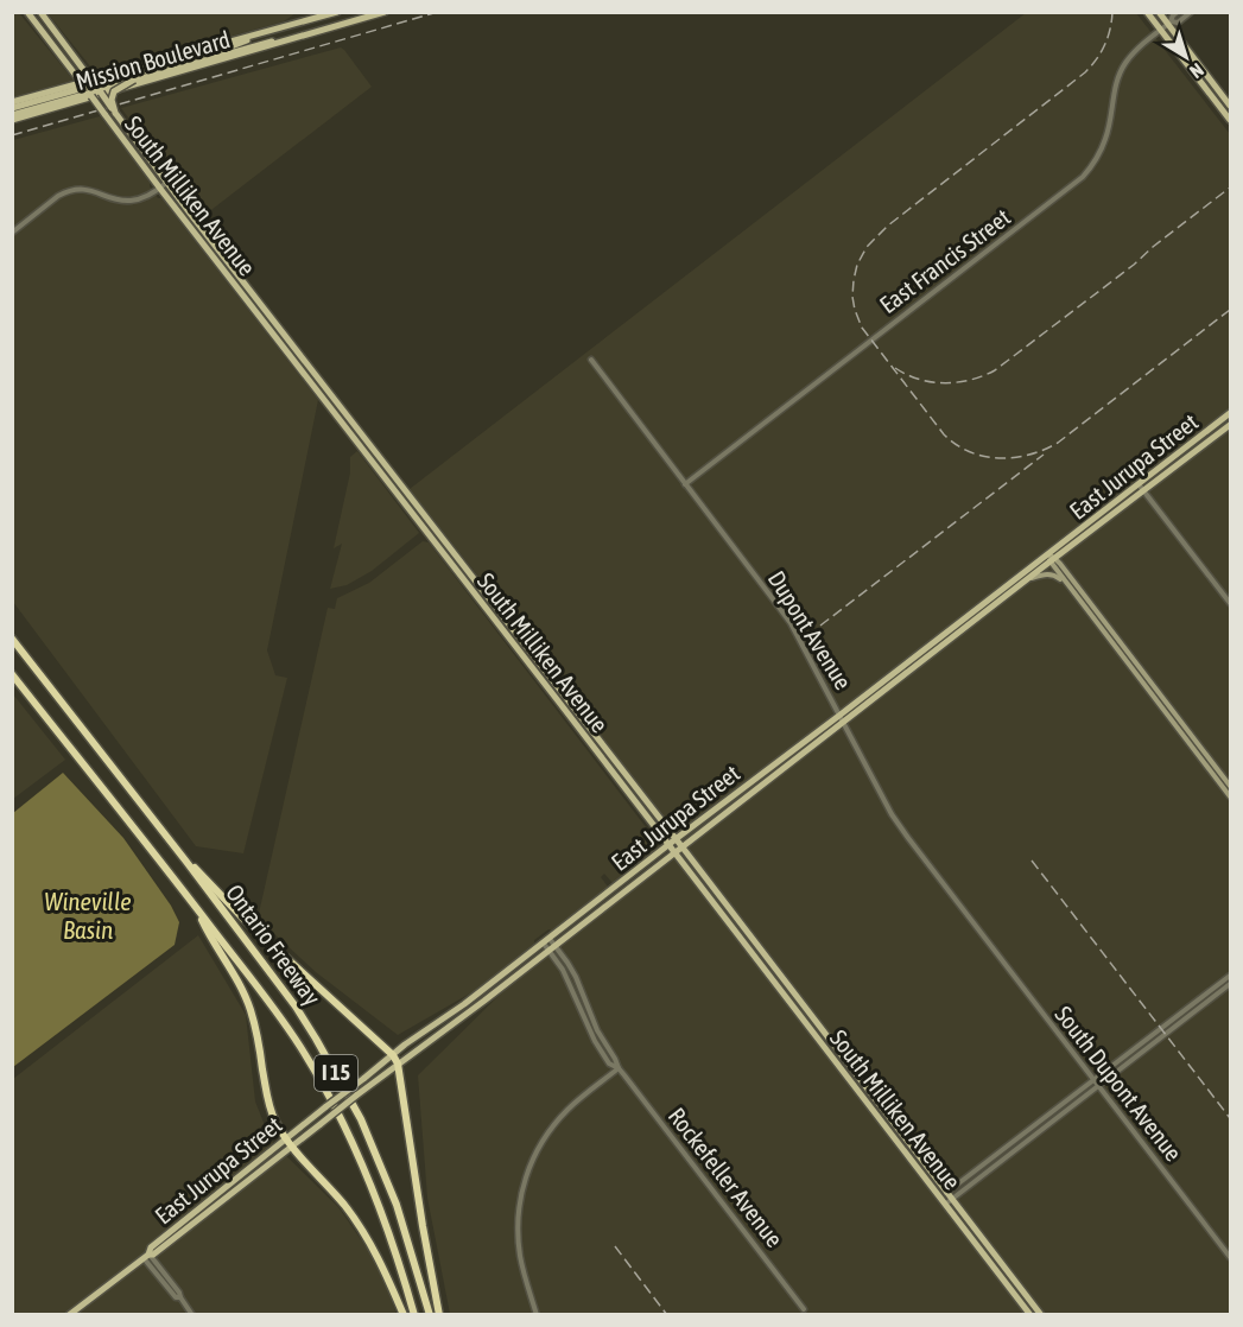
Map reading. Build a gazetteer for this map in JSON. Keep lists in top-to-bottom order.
{
  "streets": {
    "highway": ["Ontario Freeway", "I 15"],
    "main road": ["Mission Boulevard", "South Milliken Avenue", "East Jurupa Street"],
    "street": [
      "East Francis Street",
      "Dupont Avenue",
      "South Dupont Avenue",
      "Rockefeller Avenue"
    ]
  },
  "crossings": [
    ["South Milliken Avenue", "East Jurupa Street"],
    ["East Francis Street", "Dupont Avenue"],
    ["East Jurupa Street", "Dupont Avenue"],
    ["East Jurupa Street", "Rockefeller Avenue"],
    ["Dupont Avenue", "South Dupont Avenue"]
  ],
  "water": ["Wineville Basin"],
  "north": "bottom right"
}
